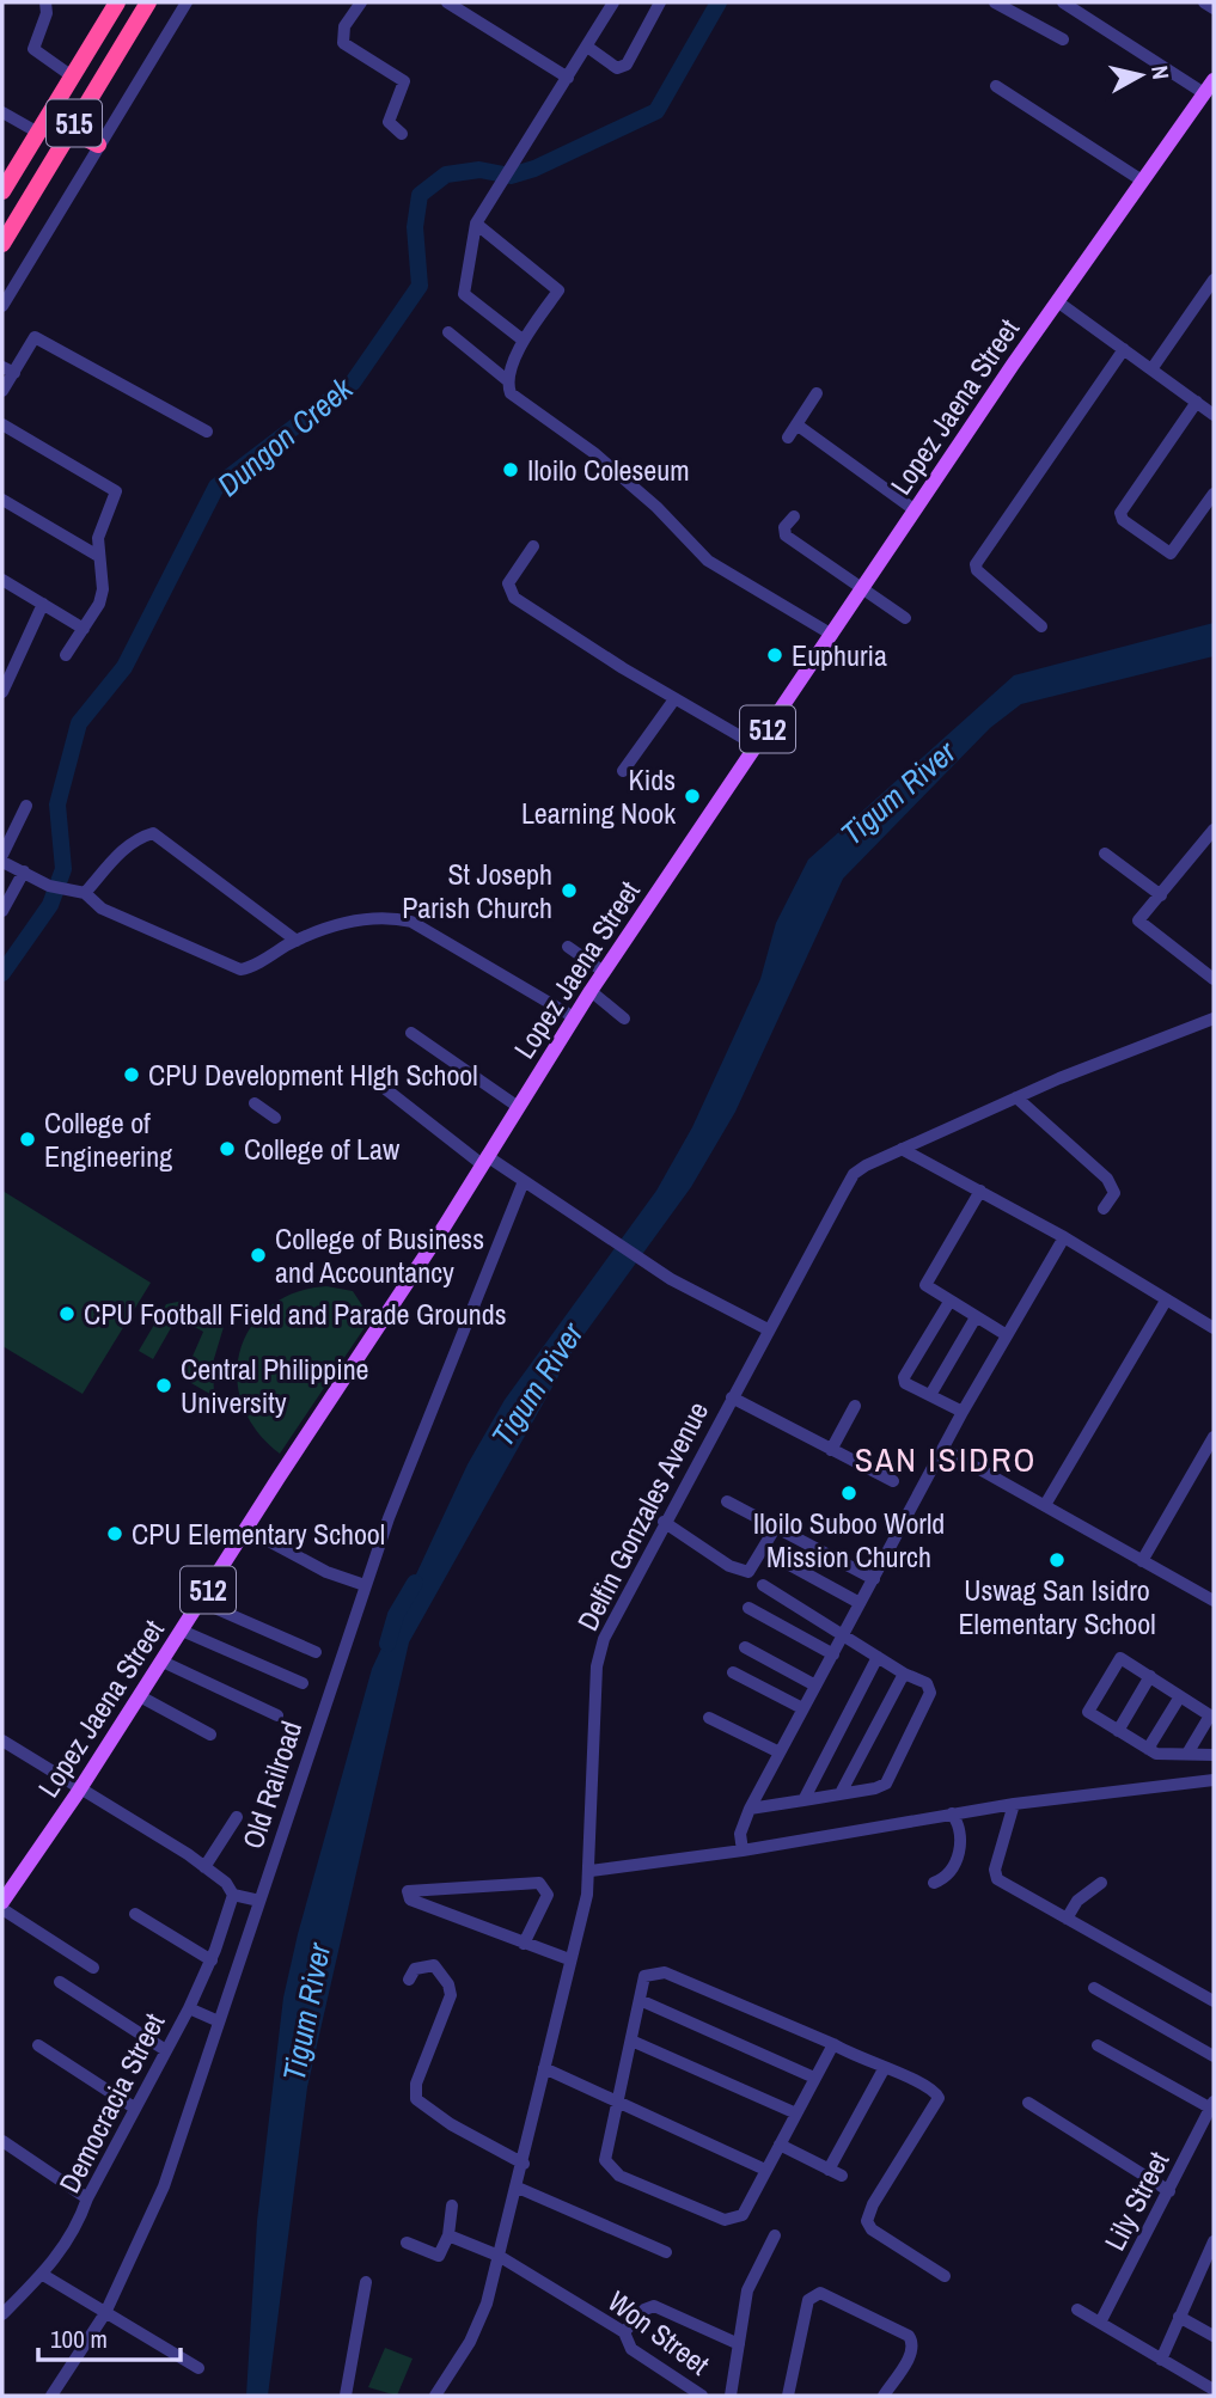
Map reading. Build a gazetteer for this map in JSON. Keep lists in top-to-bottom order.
{
  "streets": {
    "highway": ["515"],
    "main road": ["Lopez Jaena Street", "512"],
    "street": [
      "Delfin Gonzales Avenue",
      "Old Railroad",
      "Democracia Street",
      "Lily Street",
      "Won Street"
    ]
  },
  "crossings": [
    ["Delfin Gonzales Avenue", "Won Street"]
  ],
  "districts": ["SAN ISIDRO"],
  "water": ["Dungon Creek", "Tigum River"],
  "places": [
    "Iloilo Coleseum",
    "Euphuria",
    "Kids Learning Nook",
    "St Joseph Parish Church",
    "CPU Development HIgh School",
    "College of Engineering",
    "College of Law",
    "College of Business and Accountancy",
    "CPU Football Field and Parade Grounds",
    "Central Philippine University",
    "Iloilo Suboo World Mission Church",
    "CPU Elementary School",
    "Uswag San Isidro Elementary School"
  ],
  "scale_bar": "100 m",
  "north": "right"
}
